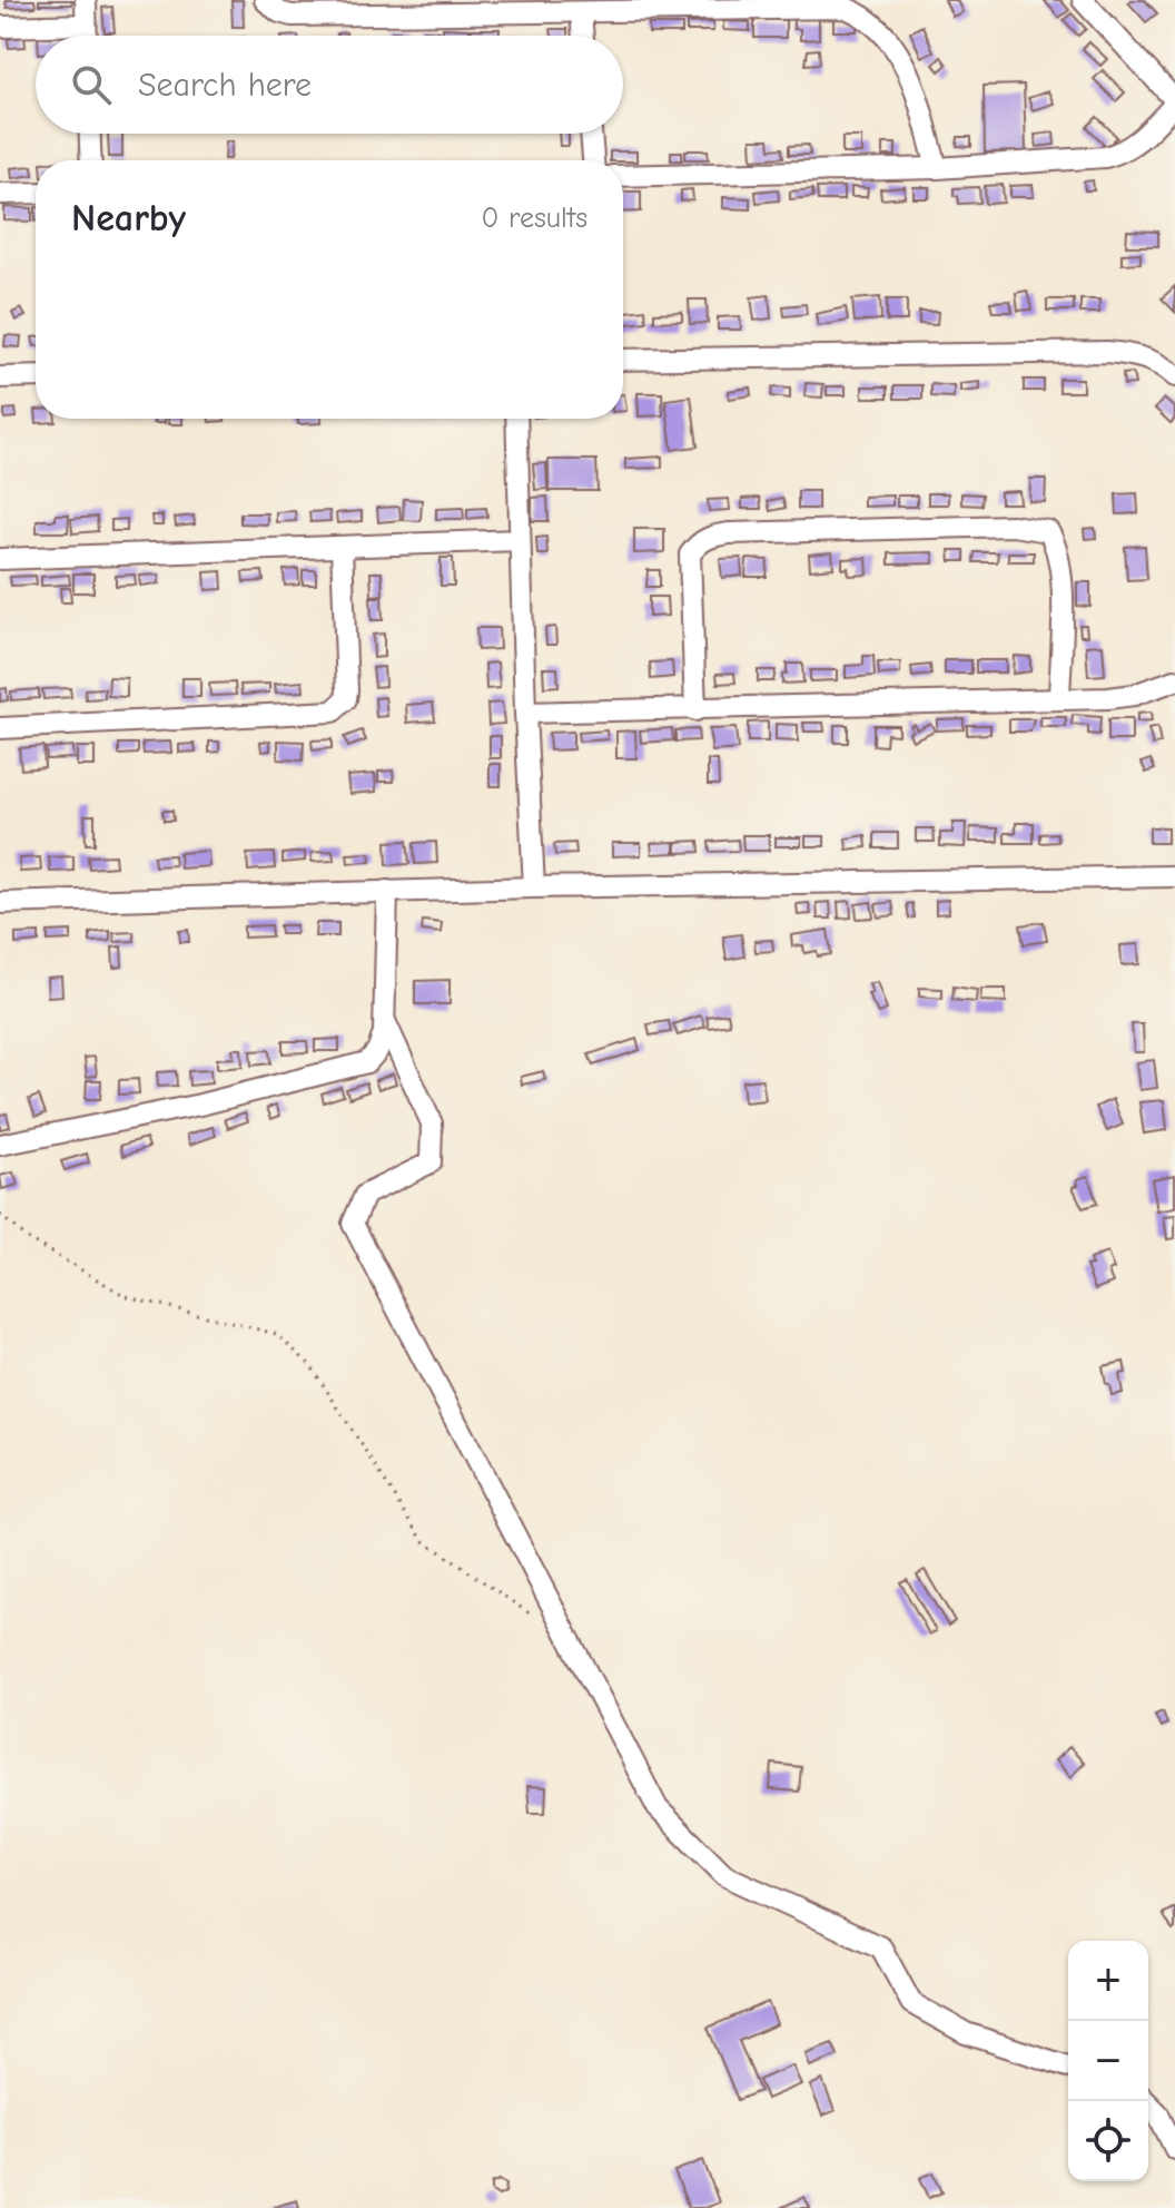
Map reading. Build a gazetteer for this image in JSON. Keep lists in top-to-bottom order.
{
  "page": {
    "search": "Search here",
    "heading": ["Nearby", "0 results"],
    "map_buttons": ["+", "−"]
  }
}
